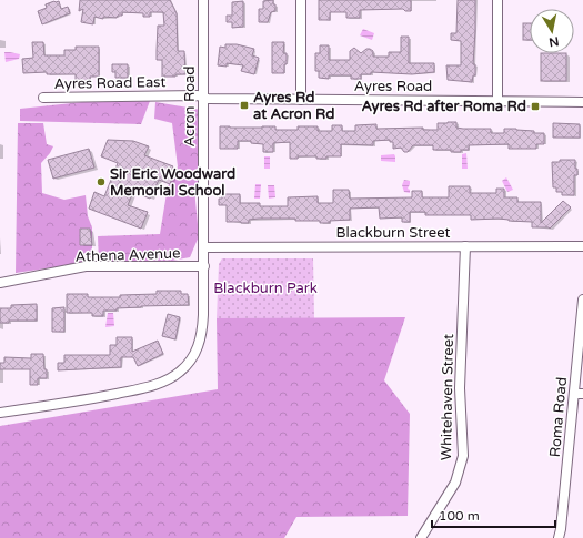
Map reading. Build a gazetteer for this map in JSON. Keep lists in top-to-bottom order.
{
  "streets": {
    "street": [
      "Ayres Road East",
      "Ayres Road",
      "Acron Road",
      "Blackburn Street",
      "Athena Avenue",
      "Whitehaven Street",
      "Roma Road"
    ]
  },
  "crossings": [
    ["Ayres Road East", "Ayres Road"],
    ["Ayres Road East", "Acron Road"],
    ["Ayres Road", "Acron Road"],
    ["Acron Road", "Blackburn Street"],
    ["Acron Road", "Athena Avenue"],
    ["Blackburn Street", "Whitehaven Street"]
  ],
  "parks": ["Blackburn Park"],
  "places": {
    "transit": ["Ayres Rd at Acron Rd", "Ayres Rd after Roma Rd"],
    "other": ["Sir Eric Woodward Memorial School"]
  },
  "scale_bar": "100 m",
  "north": "bottom"
}
